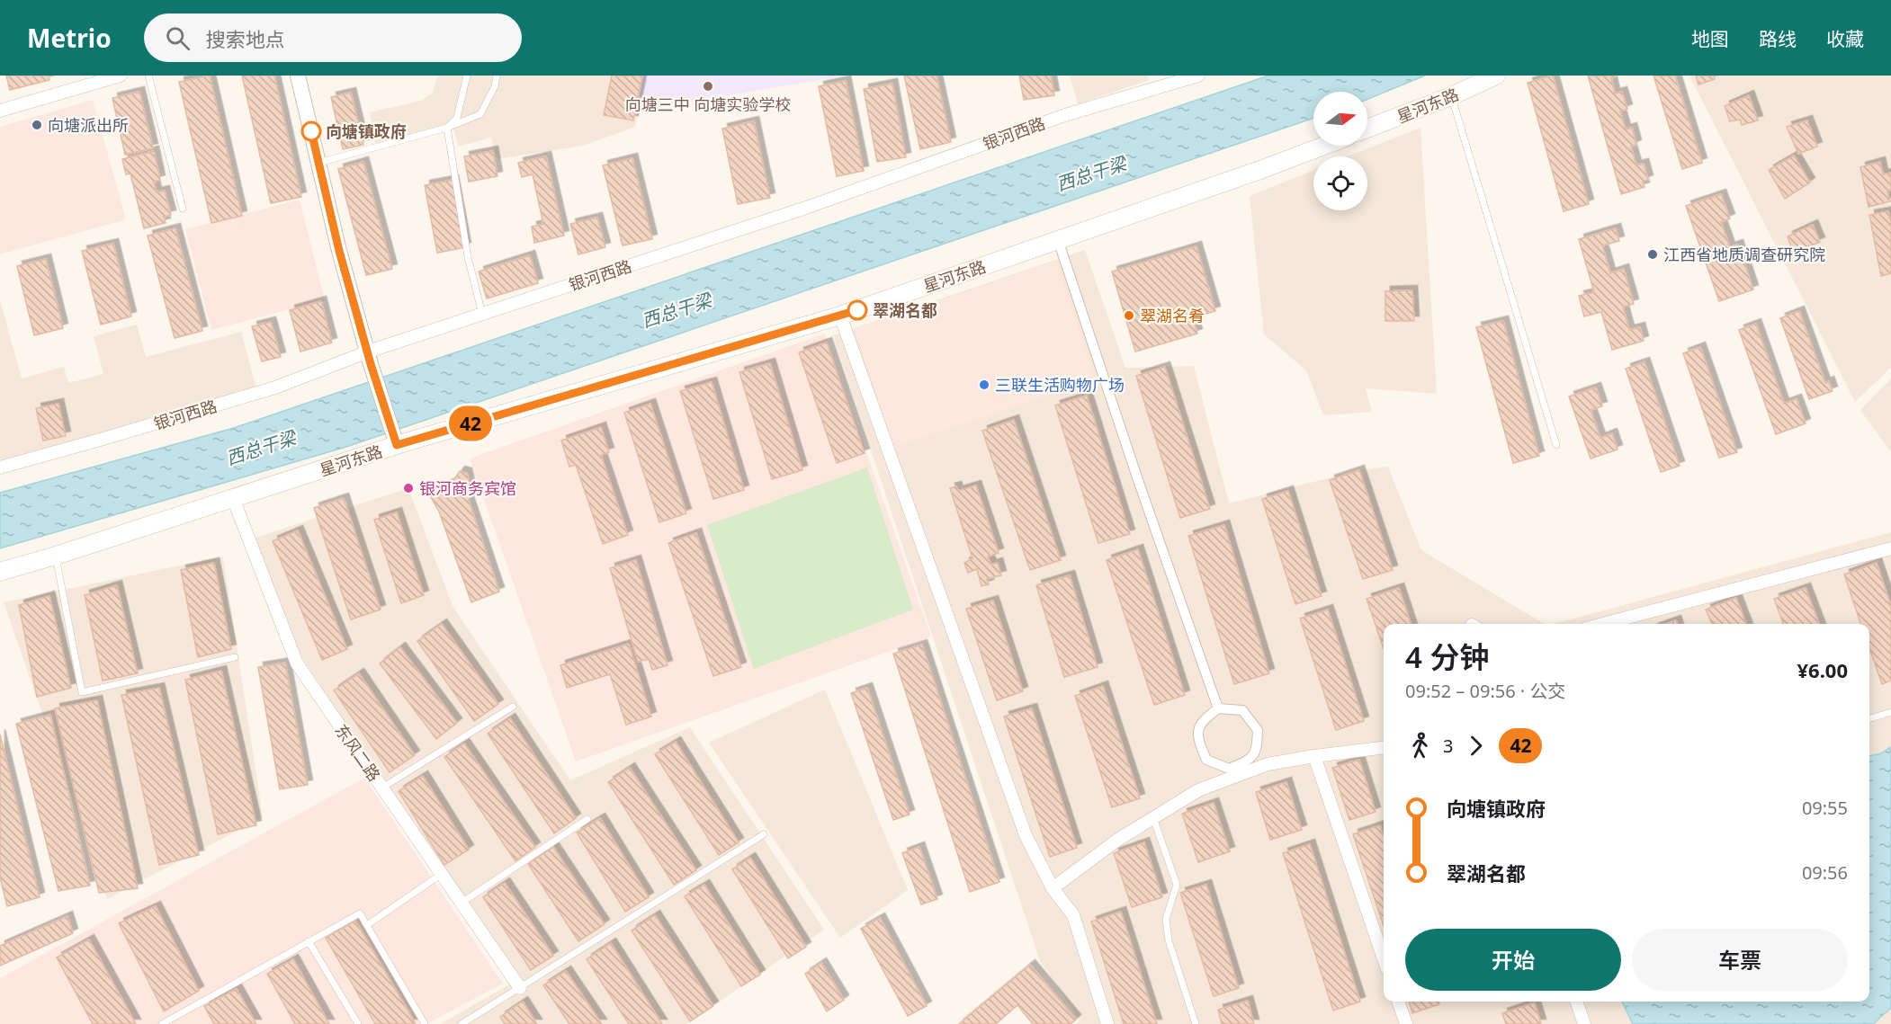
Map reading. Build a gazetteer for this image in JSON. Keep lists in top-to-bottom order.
{
  "streets": {
    "main road": ["星河东路"],
    "street": ["银河西路", "东风二路"]
  },
  "crossings": [
    ["星河东路", "东风二路"]
  ],
  "water": ["西总干梁"],
  "places": [
    "向塘三中 向塘实验学校",
    "向塘派出所",
    "向塘镇政府",
    "江西省地质调查研究院",
    "翠湖名都",
    "翠湖名肴",
    "三联生活购物广场",
    "银河商务宾馆"
  ],
  "lines": ["bus line 42"],
  "north": "right",
  "page": {
    "header": "Metrio",
    "search": "搜索地点",
    "nav": ["地图", "路线", "收藏"],
    "on_map": "42",
    "heading": ["4 分钟", "09:52 – 09:56 · 公交", "¥6.00"],
    "legs": ["3", "42"],
    "list": [
      {
        "name": "向塘镇政府",
        "value": "09:55"
      },
      {
        "name": "翠湖名都",
        "value": "09:56"
      }
    ],
    "buttons": ["开始", "车票"]
  }
}
